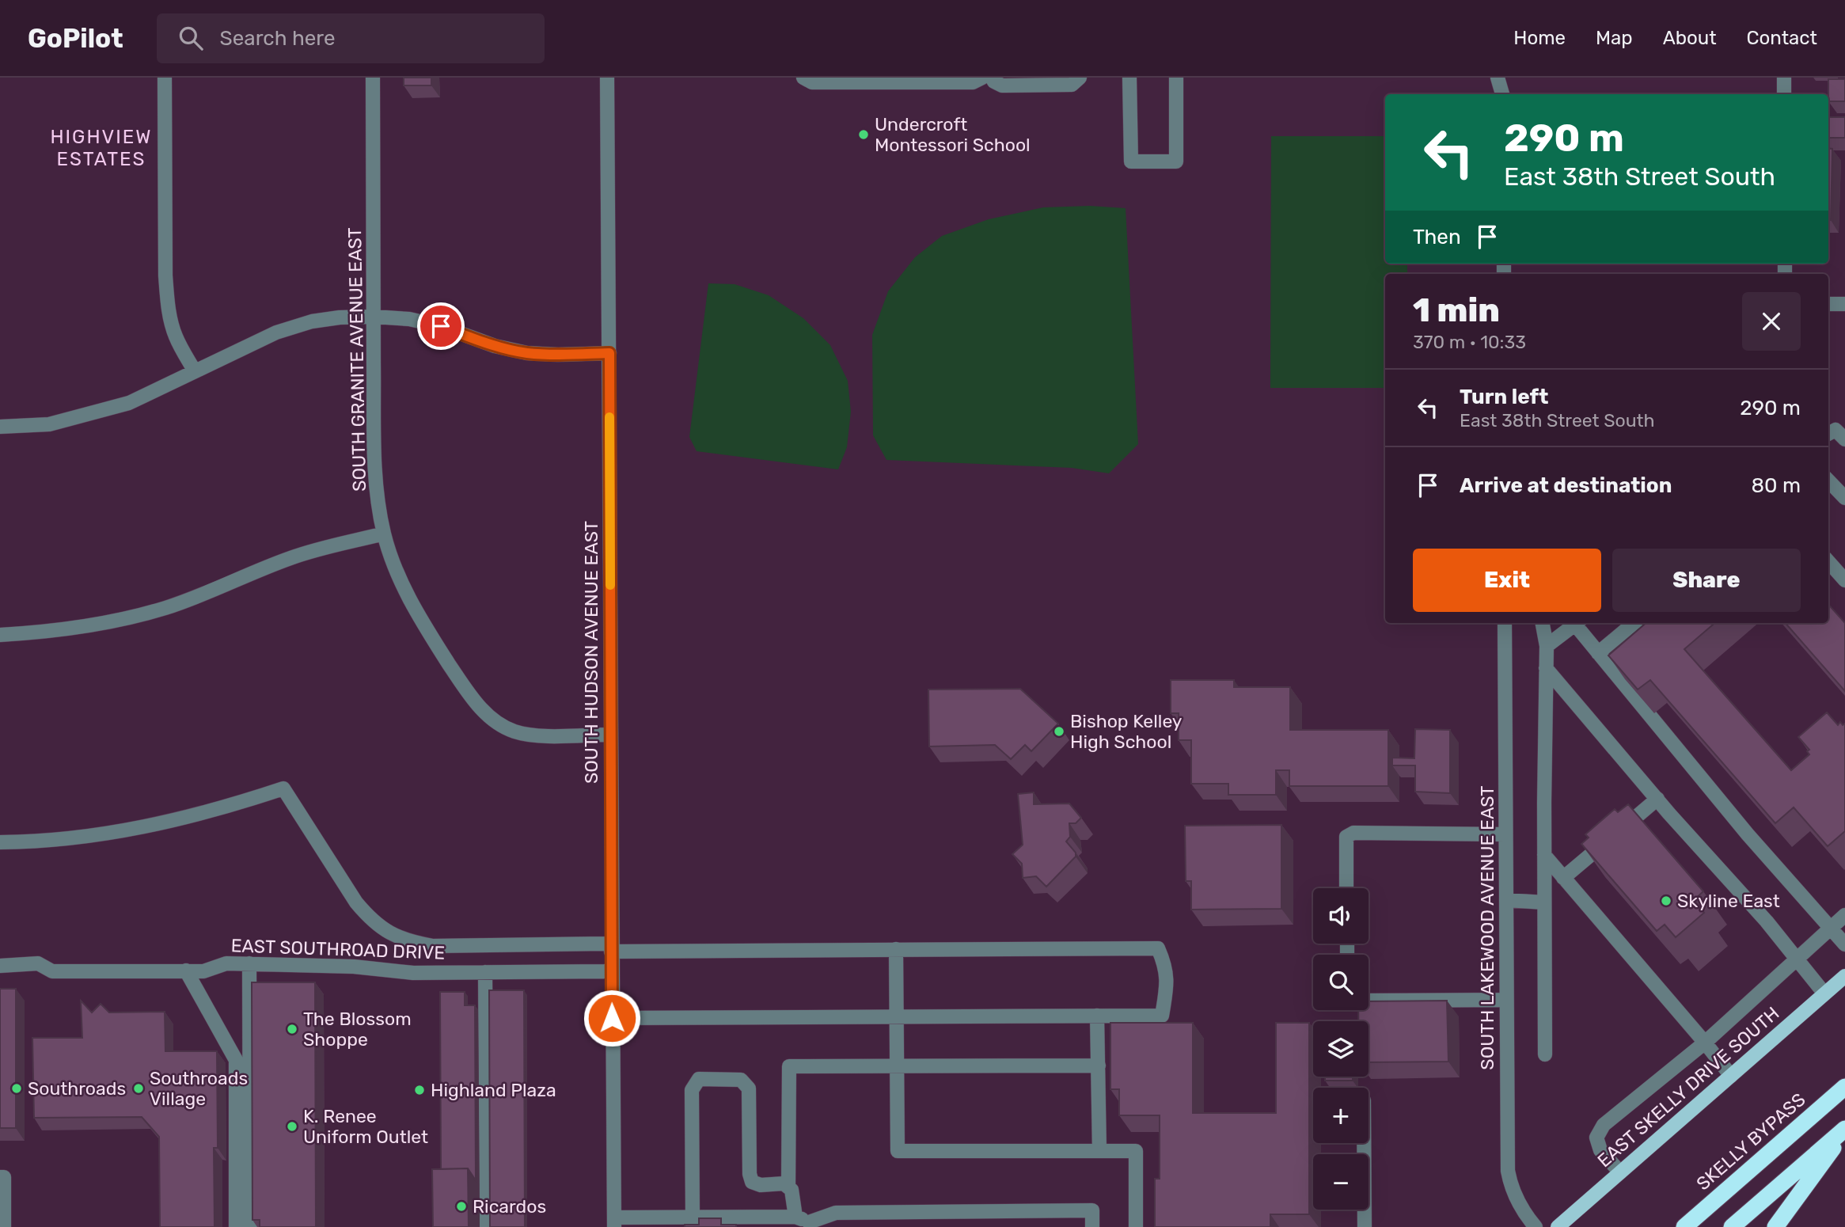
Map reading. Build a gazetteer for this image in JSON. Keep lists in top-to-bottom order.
{
  "streets": {
    "highway": ["SKELLY BYPASS"],
    "main road": ["EAST SKELLY DRIVE SOUTH"],
    "street": [
      "SOUTH GRANITE AVENUE EAST",
      "SOUTH HUDSON AVENUE EAST",
      "SOUTH LAKEWOOD AVENUE EAST",
      "EAST SOUTHROAD DRIVE"
    ]
  },
  "crossings": [
    ["SOUTH GRANITE AVENUE EAST", "SOUTH HUDSON AVENUE EAST"],
    ["SOUTH HUDSON AVENUE EAST", "EAST SOUTHROAD DRIVE"]
  ],
  "districts": ["HIGHVIEW ESTATES"],
  "places": [
    "Undercroft Montessori School",
    "Bishop Kelley High School",
    "Skyline East",
    "The Blossom Shoppe",
    "Southroads",
    "Southroads Village",
    "Highland Plaza",
    "K. Renee Uniform Outlet",
    "Ricardos"
  ],
  "page": {
    "header": "GoPilot",
    "search": "Search here",
    "nav": [
      "Home",
      "Map",
      "About",
      "Contact"
    ],
    "turn": ["290 m", "East 38th Street South"],
    "then": "Then",
    "heading": ["1 min", "370 m · 10:33"],
    "list": [
      {
        "name": "Turn left",
        "note": "East 38th Street South",
        "value": "290 m"
      },
      {
        "name": "Arrive at destination",
        "value": "80 m"
      }
    ],
    "buttons": ["Exit", "Share"],
    "map_buttons": ["+", "−"]
  }
}
